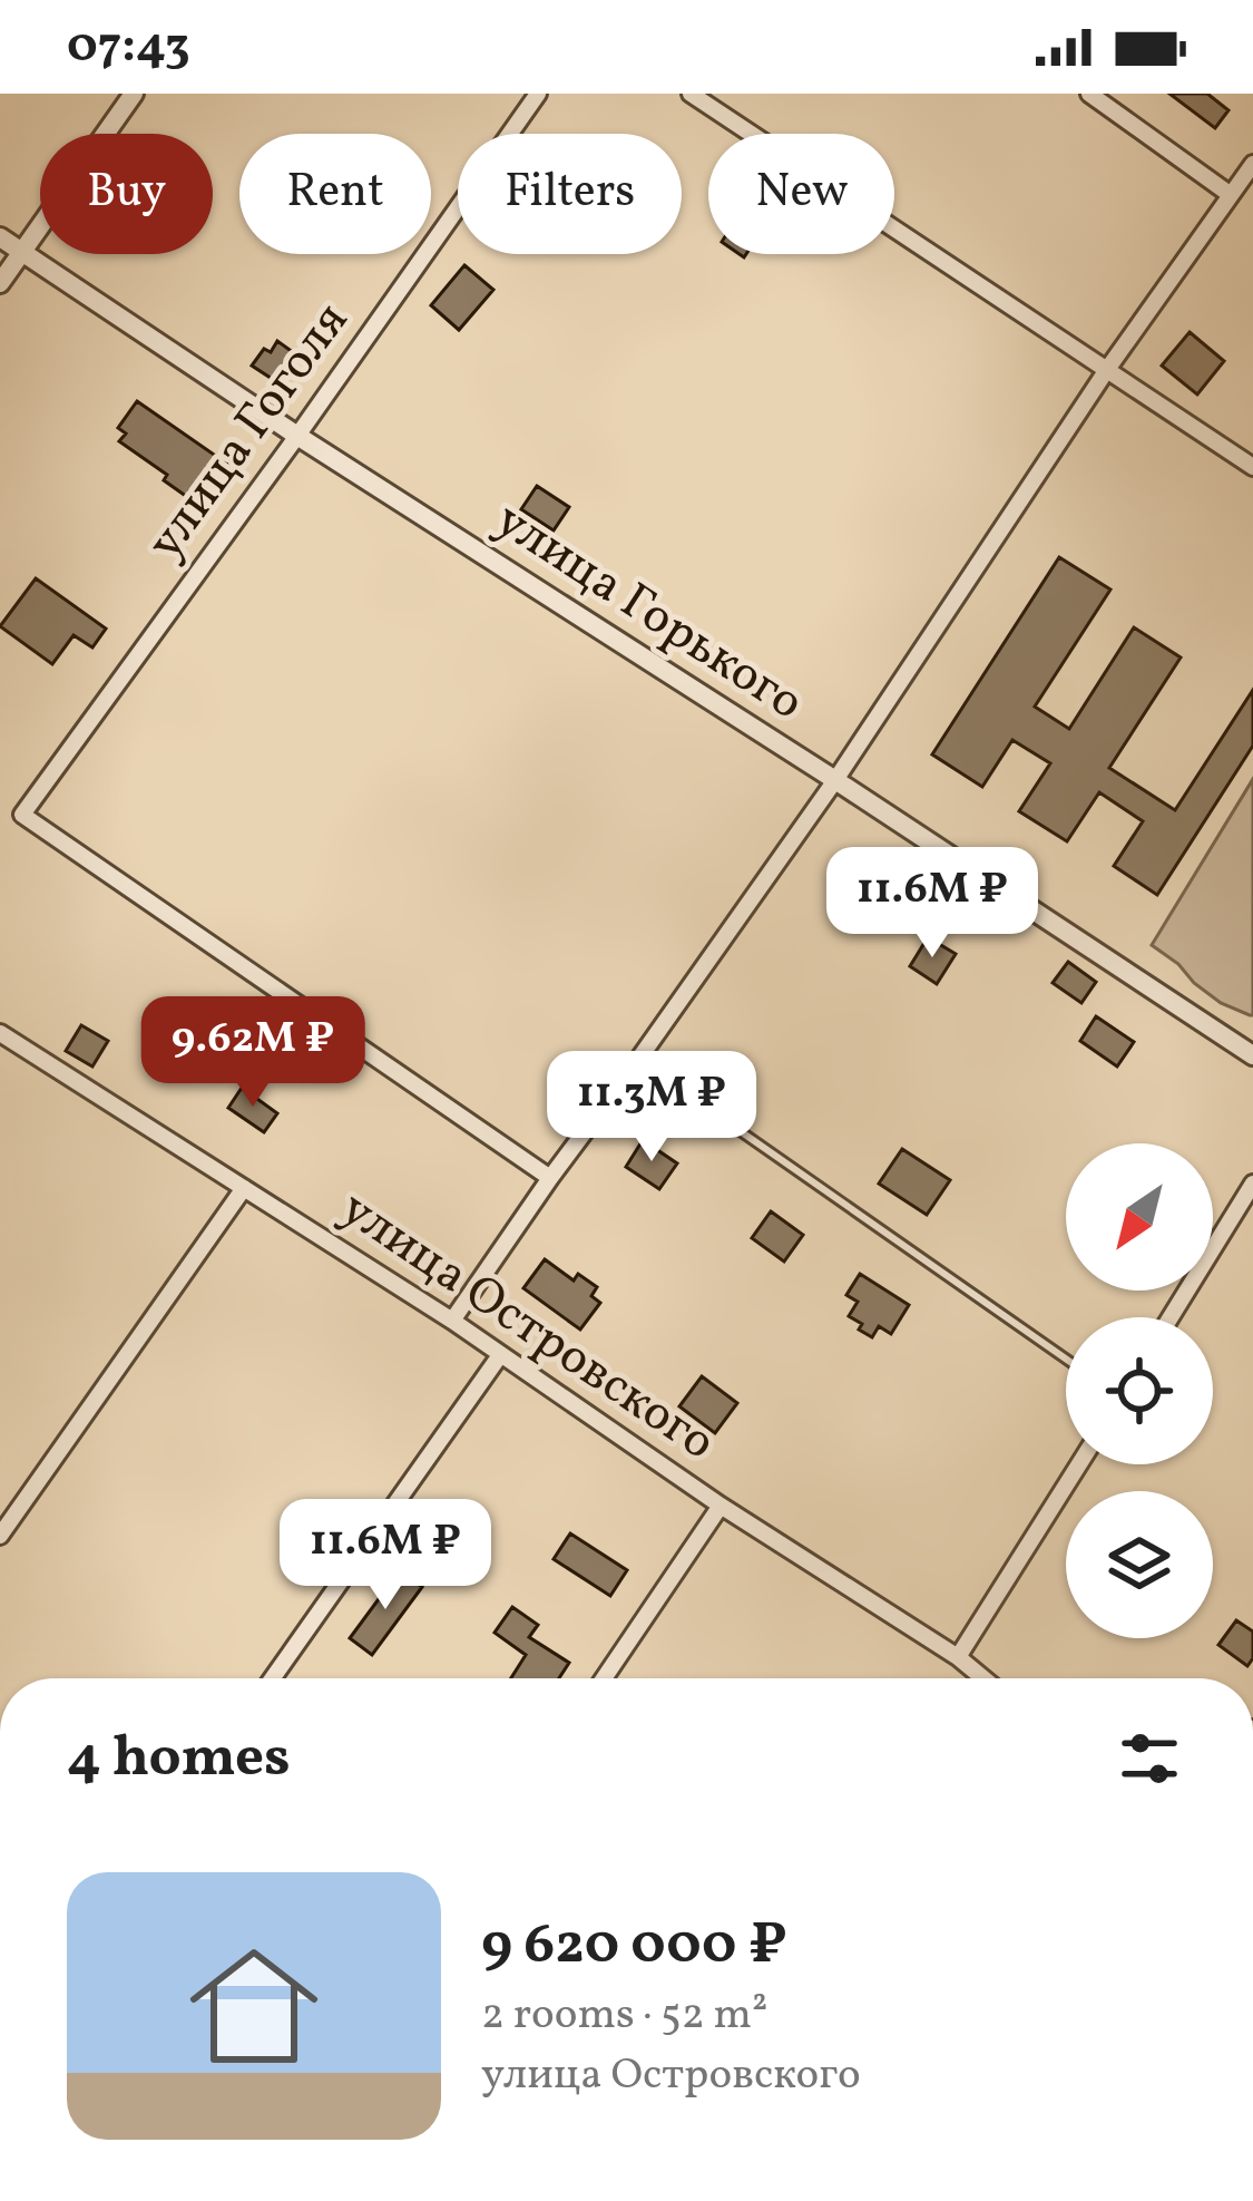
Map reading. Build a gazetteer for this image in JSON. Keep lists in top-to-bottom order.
{
  "streets": {
    "street": ["улица Гоголя", "улица Горького", "улица Островского"]
  },
  "crossings": [
    ["улица Гоголя", "улица Горького"]
  ],
  "north": "bottom left",
  "page": {
    "status": "07:43",
    "chip": [
      "Buy",
      "Rent",
      "Filters",
      "New"
    ],
    "price": [
      "11.6M ₽",
      "9.62M ₽",
      "11.3M ₽",
      "11.6M ₽"
    ],
    "heading": "4 homes",
    "list": [
      {
        "name": "9 620 000 ₽",
        "note": "2 rooms · 52 m² · улица Островского"
      }
    ]
  }
}
